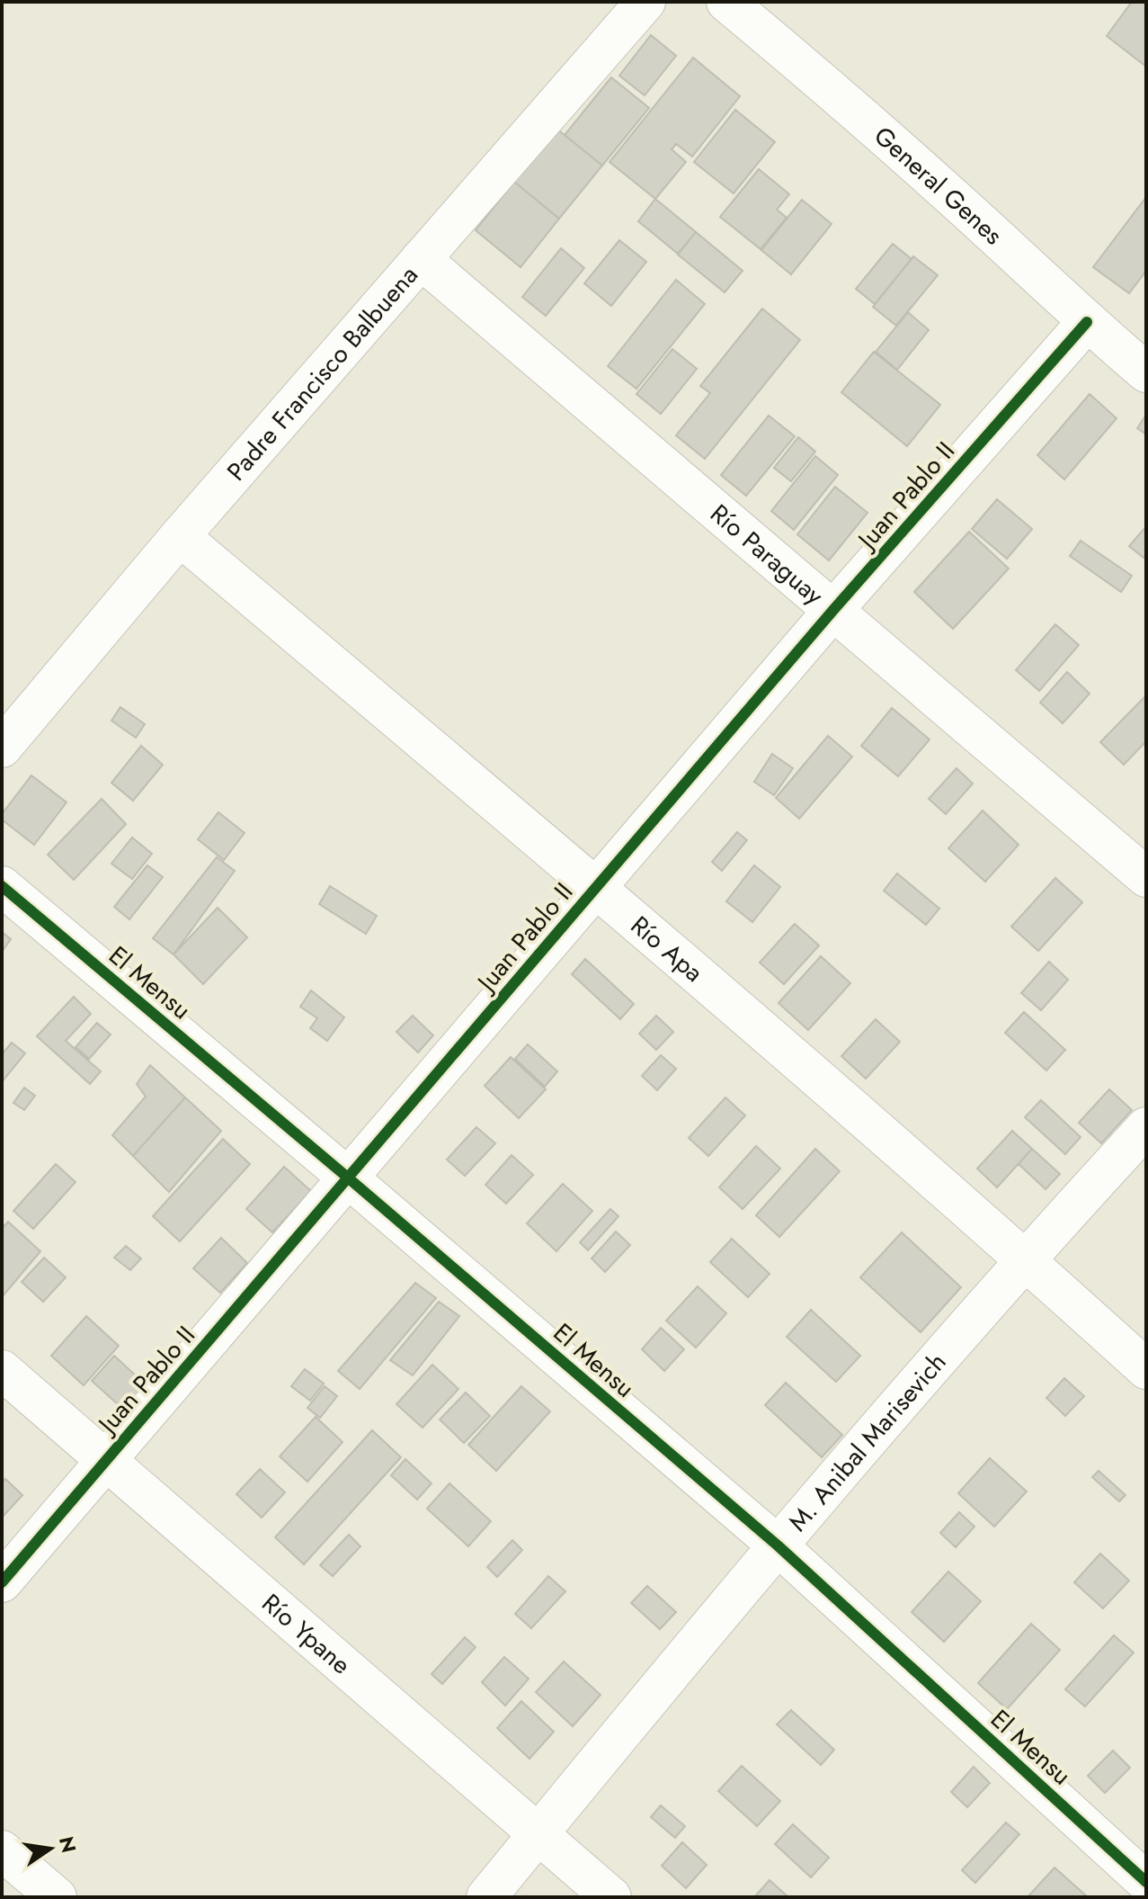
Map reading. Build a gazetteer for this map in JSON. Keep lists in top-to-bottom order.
{
  "streets": {
    "street": [
      "General Genes",
      "Padre Francisco Balbuena",
      "Juan Pablo II",
      "Río Paraguay",
      "Río Apa",
      "El Mensu",
      "M. Anibal Marisevich",
      "Río Ypane"
    ]
  },
  "crossings": [
    ["General Genes", "Juan Pablo II"],
    ["Padre Francisco Balbuena", "Río Paraguay"],
    ["Padre Francisco Balbuena", "Río Apa"],
    ["Juan Pablo II", "Río Paraguay"],
    ["Juan Pablo II", "Río Apa"],
    ["Juan Pablo II", "El Mensu"],
    ["Juan Pablo II", "Río Ypane"],
    ["Río Apa", "M. Anibal Marisevich"],
    ["El Mensu", "M. Anibal Marisevich"],
    ["M. Anibal Marisevich", "Río Ypane"]
  ],
  "north": "right"
}
